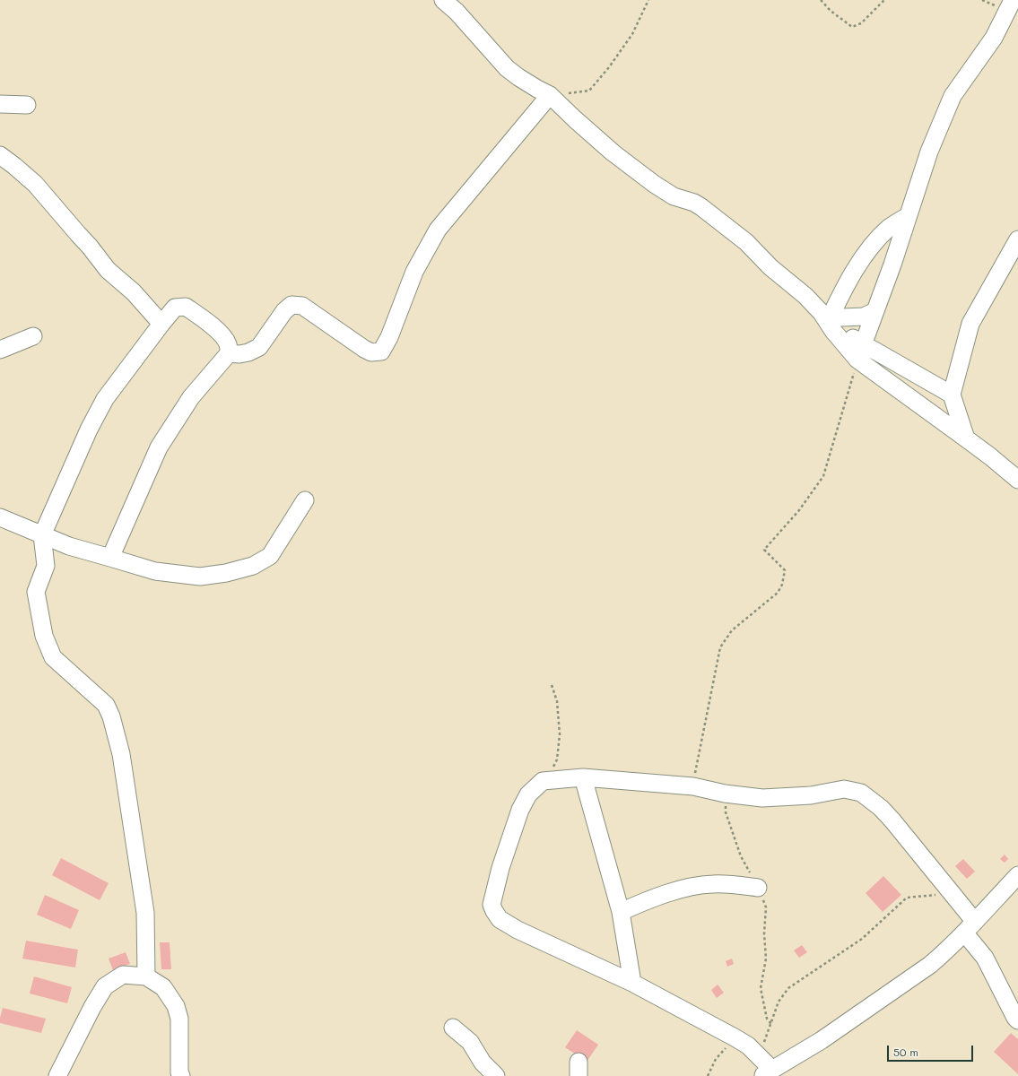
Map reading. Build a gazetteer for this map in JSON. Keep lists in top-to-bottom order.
{
  "scale_bar": "50 m"
}
